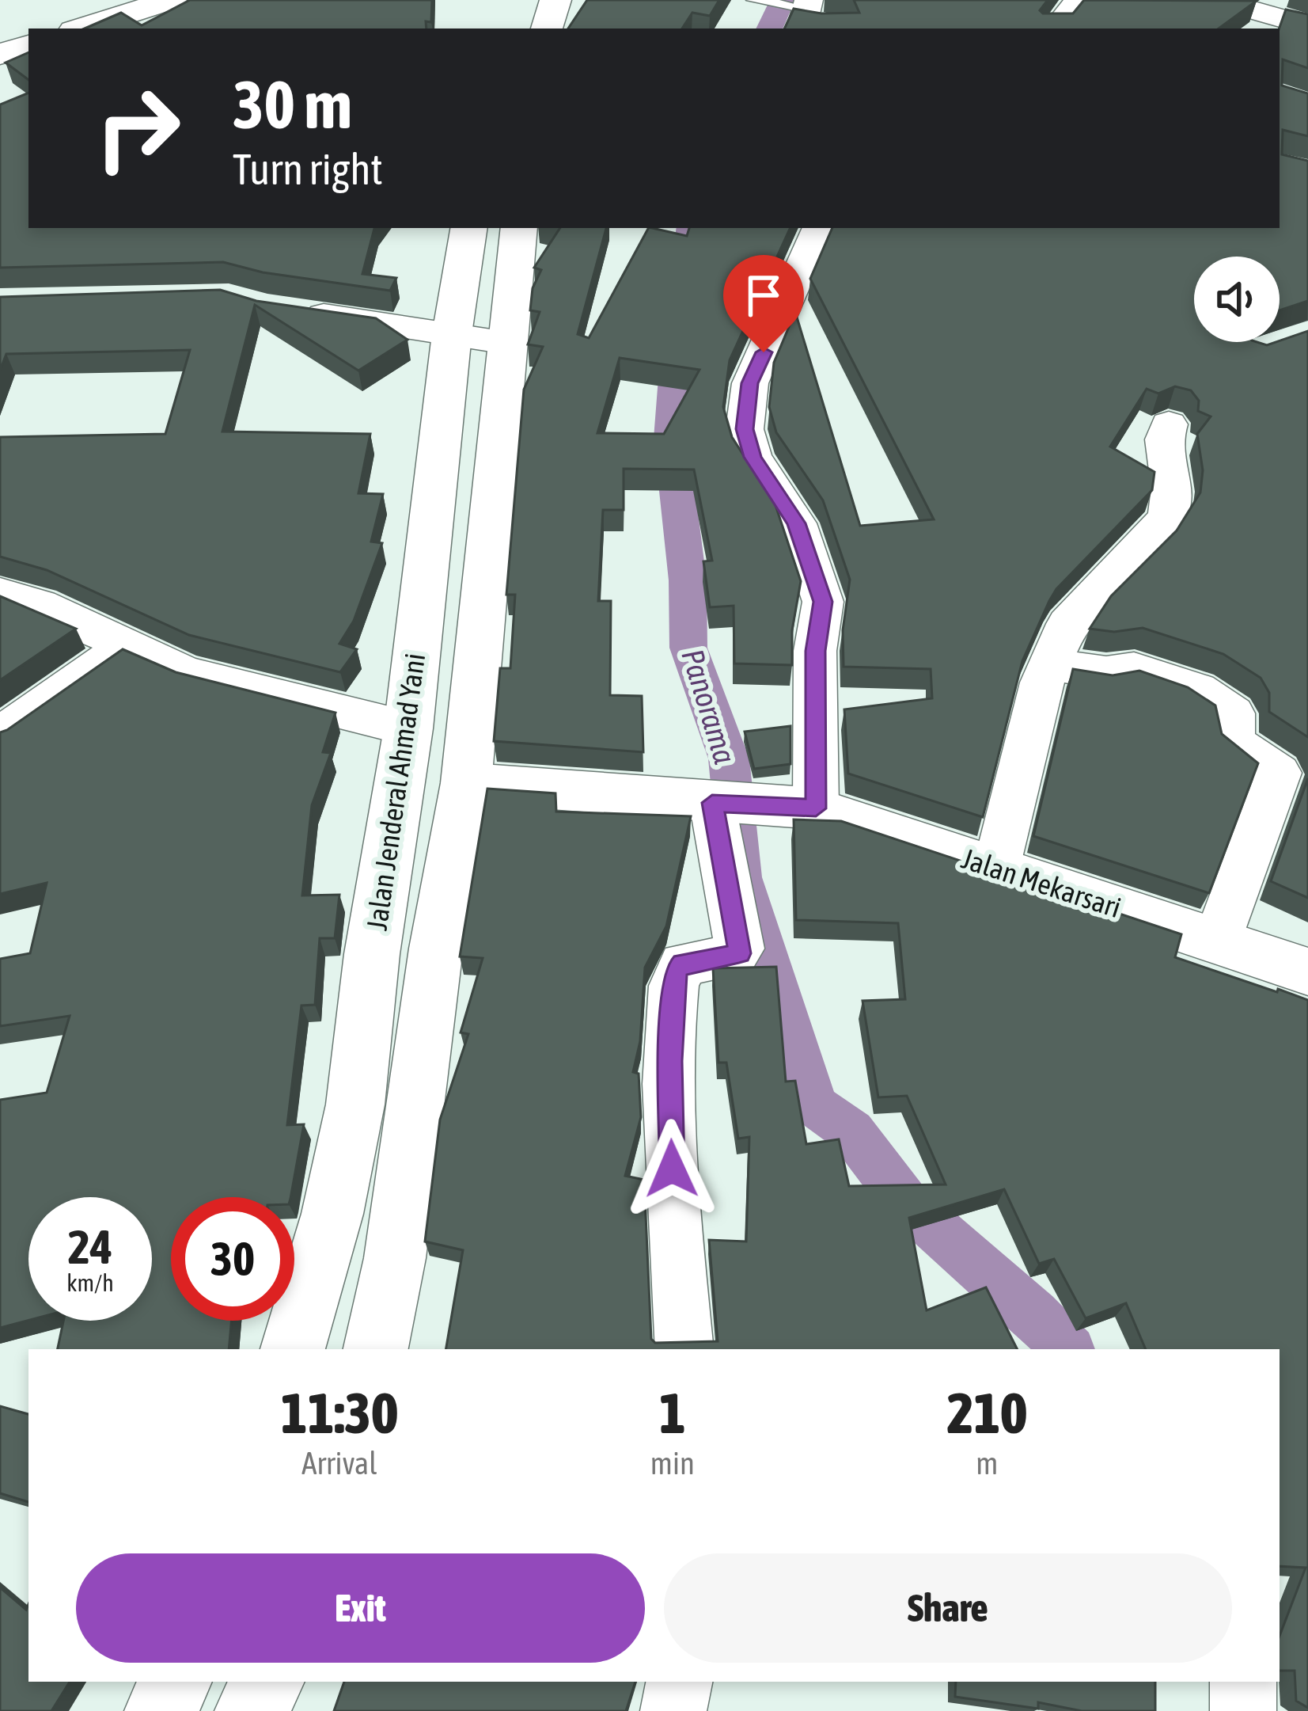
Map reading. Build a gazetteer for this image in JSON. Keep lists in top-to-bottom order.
{
  "streets": {
    "main road": ["Jalan Jenderal Ahmad Yani", "Jalan Mekarsari"]
  },
  "water": ["Panorama"],
  "page": {
    "turn": ["30 m", "Turn right"],
    "speed": "24 km/h",
    "limit": "30",
    "eta": [
      "11:30",
      "Arrival",
      "1",
      "min",
      "210",
      "m"
    ],
    "buttons": ["Exit", "Share"]
  }
}
